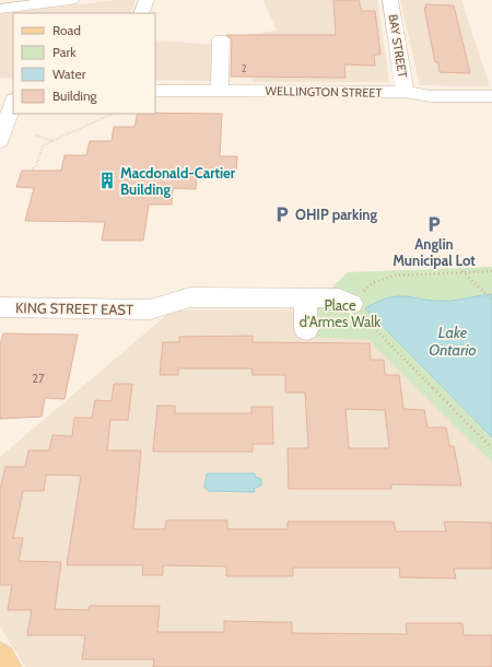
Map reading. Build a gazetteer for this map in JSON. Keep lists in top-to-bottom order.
{
  "streets": {
    "street": ["BAY STREET", "WELLINGTON STREET", "KING STREET EAST"]
  },
  "crossings": [
    ["BAY STREET", "WELLINGTON STREET"]
  ],
  "water": ["Lake Ontario"],
  "parks": ["Place d'Armes Walk"],
  "places": {
    "building": ["Macdonald-Cartier Building"],
    "parking": ["OHIP parking", "Anglin Municipal Lot"]
  },
  "house_numbers": ["2", "27"],
  "legend": [
    "Road",
    "Park",
    "Water",
    "Building"
  ]
}
